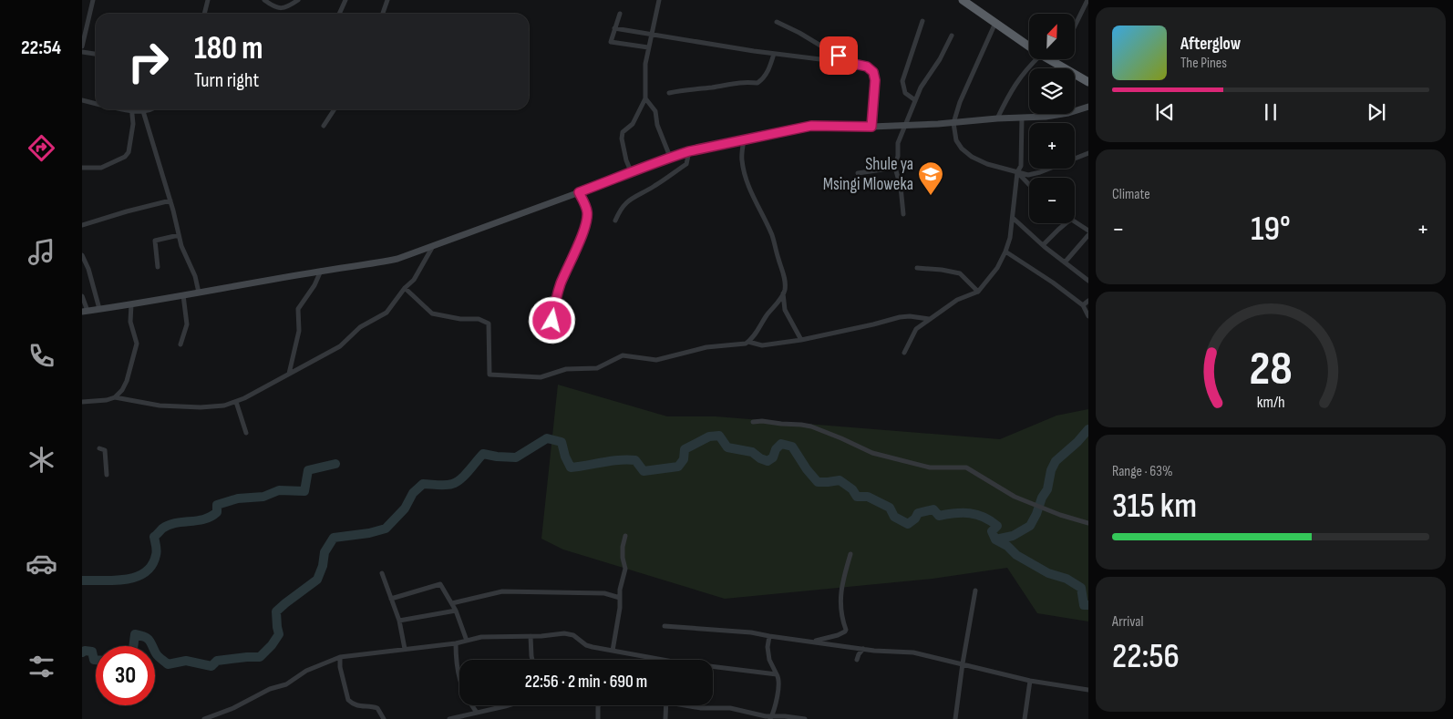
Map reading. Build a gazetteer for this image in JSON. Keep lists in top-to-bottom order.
{
  "places": {
    "school or university": ["Shule ya Msingi Mloweka"]
  },
  "north": "top right",
  "page": {
    "tabs": "22:54",
    "map_buttons": ["+", "−"],
    "turn": ["180 m", "Turn right"],
    "song": ["Afterglow", "The Pines"],
    "tile": [
      "Climate",
      ["Range · 63%", "315 km"],
      ["Arrival", "22:56"]
    ],
    "heat": ["−", "19°", "+"],
    "limit": "30",
    "trip": "22:56 · 2 min · 690 m",
    "gauge": ["28", "km/h"]
  }
}
